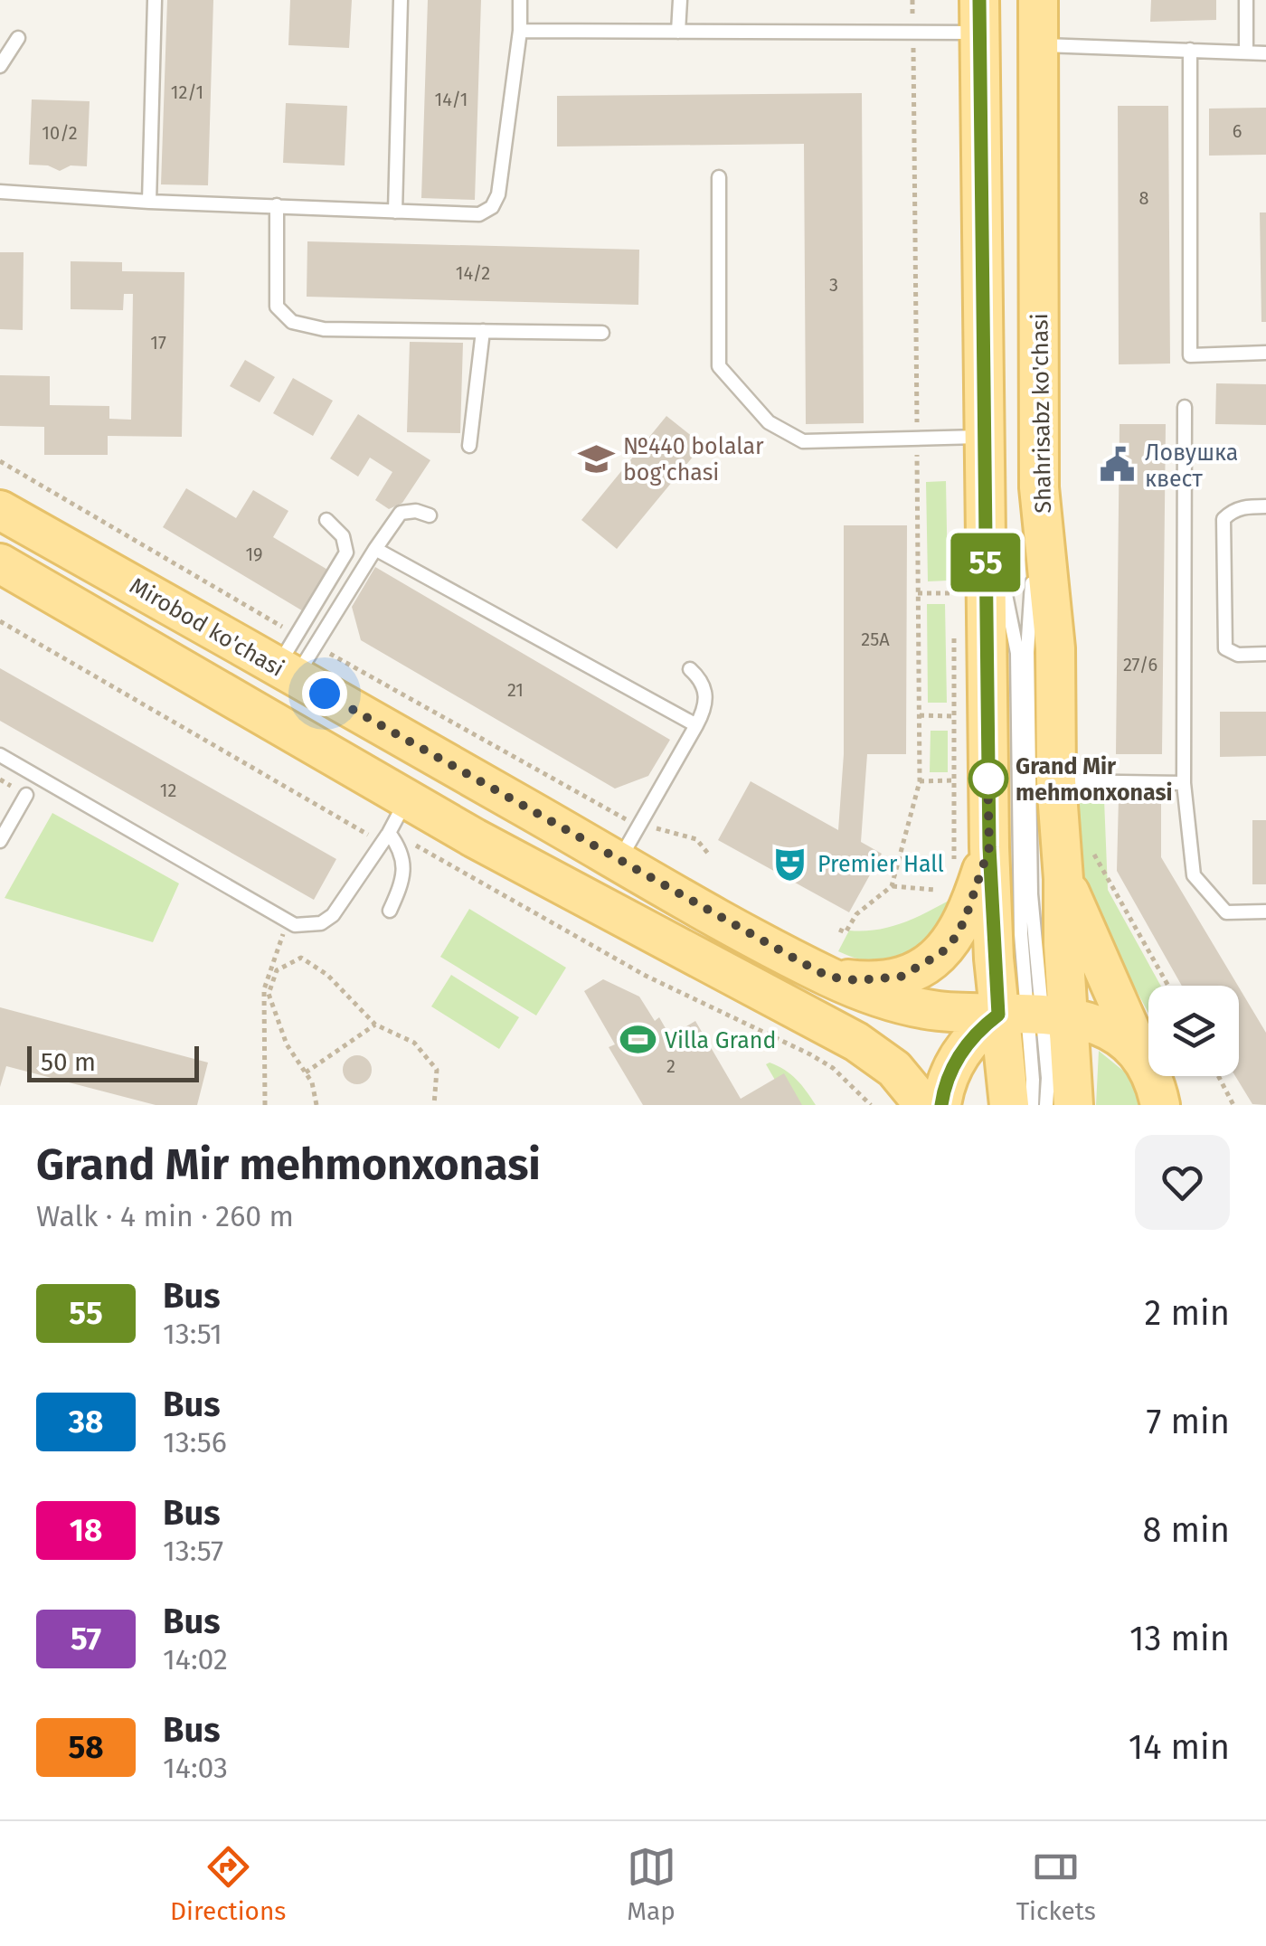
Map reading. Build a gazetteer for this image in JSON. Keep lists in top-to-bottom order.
{
  "streets": {
    "main road": ["Shahrisabz ko'chasi", "Mirobod ko'chasi"]
  },
  "crossings": [
    ["Shahrisabz ko'chasi", "Mirobod ko'chasi"]
  ],
  "places": {
    "school or university": ["№440 bolalar bog'chasi"],
    "public building": ["Ловушка квест"],
    "other": ["Grand Mir mehmonxonasi"],
    "theatre": ["Premier Hall"],
    "sports": ["Villa Grand"]
  },
  "lines": ["bus line 55"],
  "house_numbers": [
    "12/1",
    "14/1",
    "6",
    "10/2",
    "8",
    "14/2",
    "3",
    "17",
    "19",
    "25А",
    "27/6",
    "21",
    "12",
    "2"
  ],
  "scale_bar": "50 m",
  "page": {
    "on_map": "55",
    "scale": "50 m",
    "heading": ["Grand Mir mehmonxonasi", "Walk · 4 min · 260 m"],
    "list": [
      {
        "mark": "55",
        "name": "Bus",
        "note": "13:51",
        "value": "2 min"
      },
      {
        "mark": "38",
        "name": "Bus",
        "note": "13:56",
        "value": "7 min"
      },
      {
        "mark": "18",
        "name": "Bus",
        "note": "13:57",
        "value": "8 min"
      },
      {
        "mark": "57",
        "name": "Bus",
        "note": "14:02",
        "value": "13 min"
      },
      {
        "mark": "58",
        "name": "Bus",
        "note": "14:03",
        "value": "14 min"
      }
    ],
    "tabs": ["Directions", "Map", "Tickets"]
  }
}
